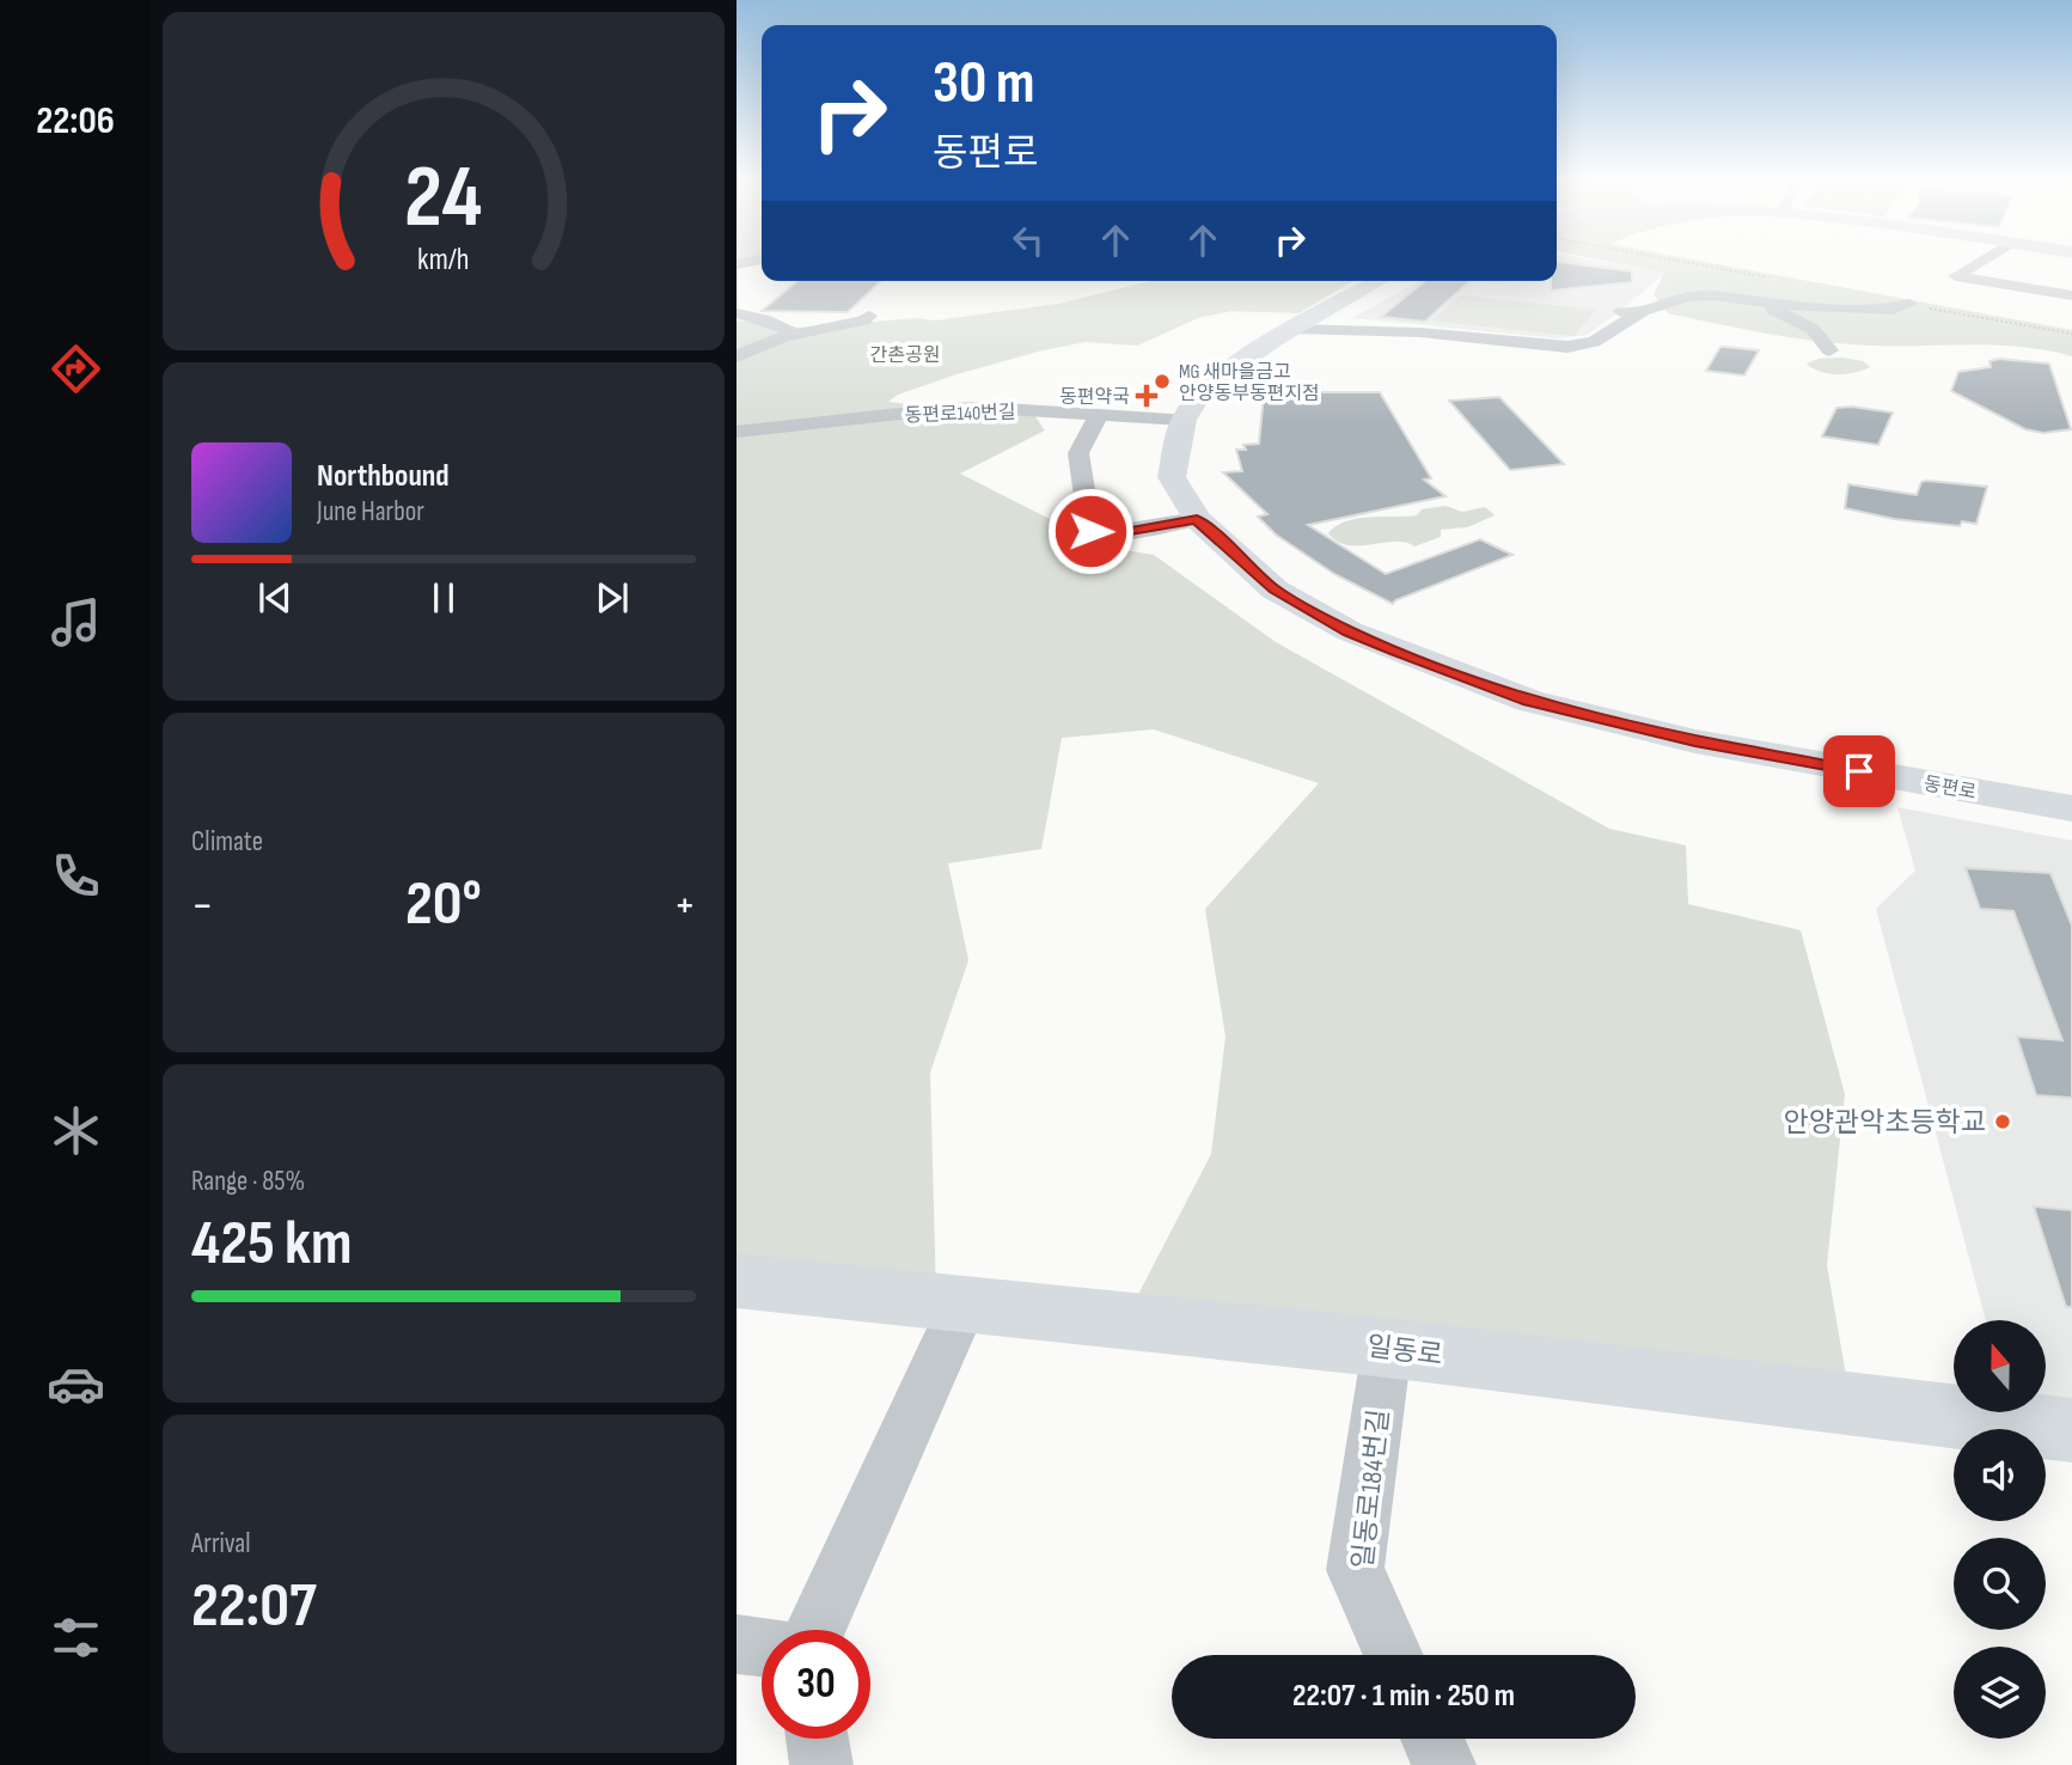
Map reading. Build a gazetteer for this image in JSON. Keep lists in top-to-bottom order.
{
  "streets": {
    "street": [
      "동편로140번길",
      "동편로",
      "일동로",
      "일동로184번길"
    ]
  },
  "crossings": [
    ["동편로140번길", "동편로"],
    ["일동로", "일동로184번길"]
  ],
  "parks": ["간촌공원"],
  "places": {
    "other": ["MG 새마을금고 안양동부동편지점", "안양관악초등학교"],
    "health": ["동편약국"]
  },
  "north": "top",
  "page": {
    "tabs": "22:06",
    "turn": ["30 m", "동편로"],
    "song": ["Northbound", "June Harbor"],
    "tile": [
      "Climate",
      ["Range · 85%", "425 km"],
      ["Arrival", "22:07"]
    ],
    "heat": ["−", "20°", "+"],
    "limit": "30",
    "trip": "22:07 · 1 min · 250 m",
    "gauge": ["24", "km/h"]
  }
}
